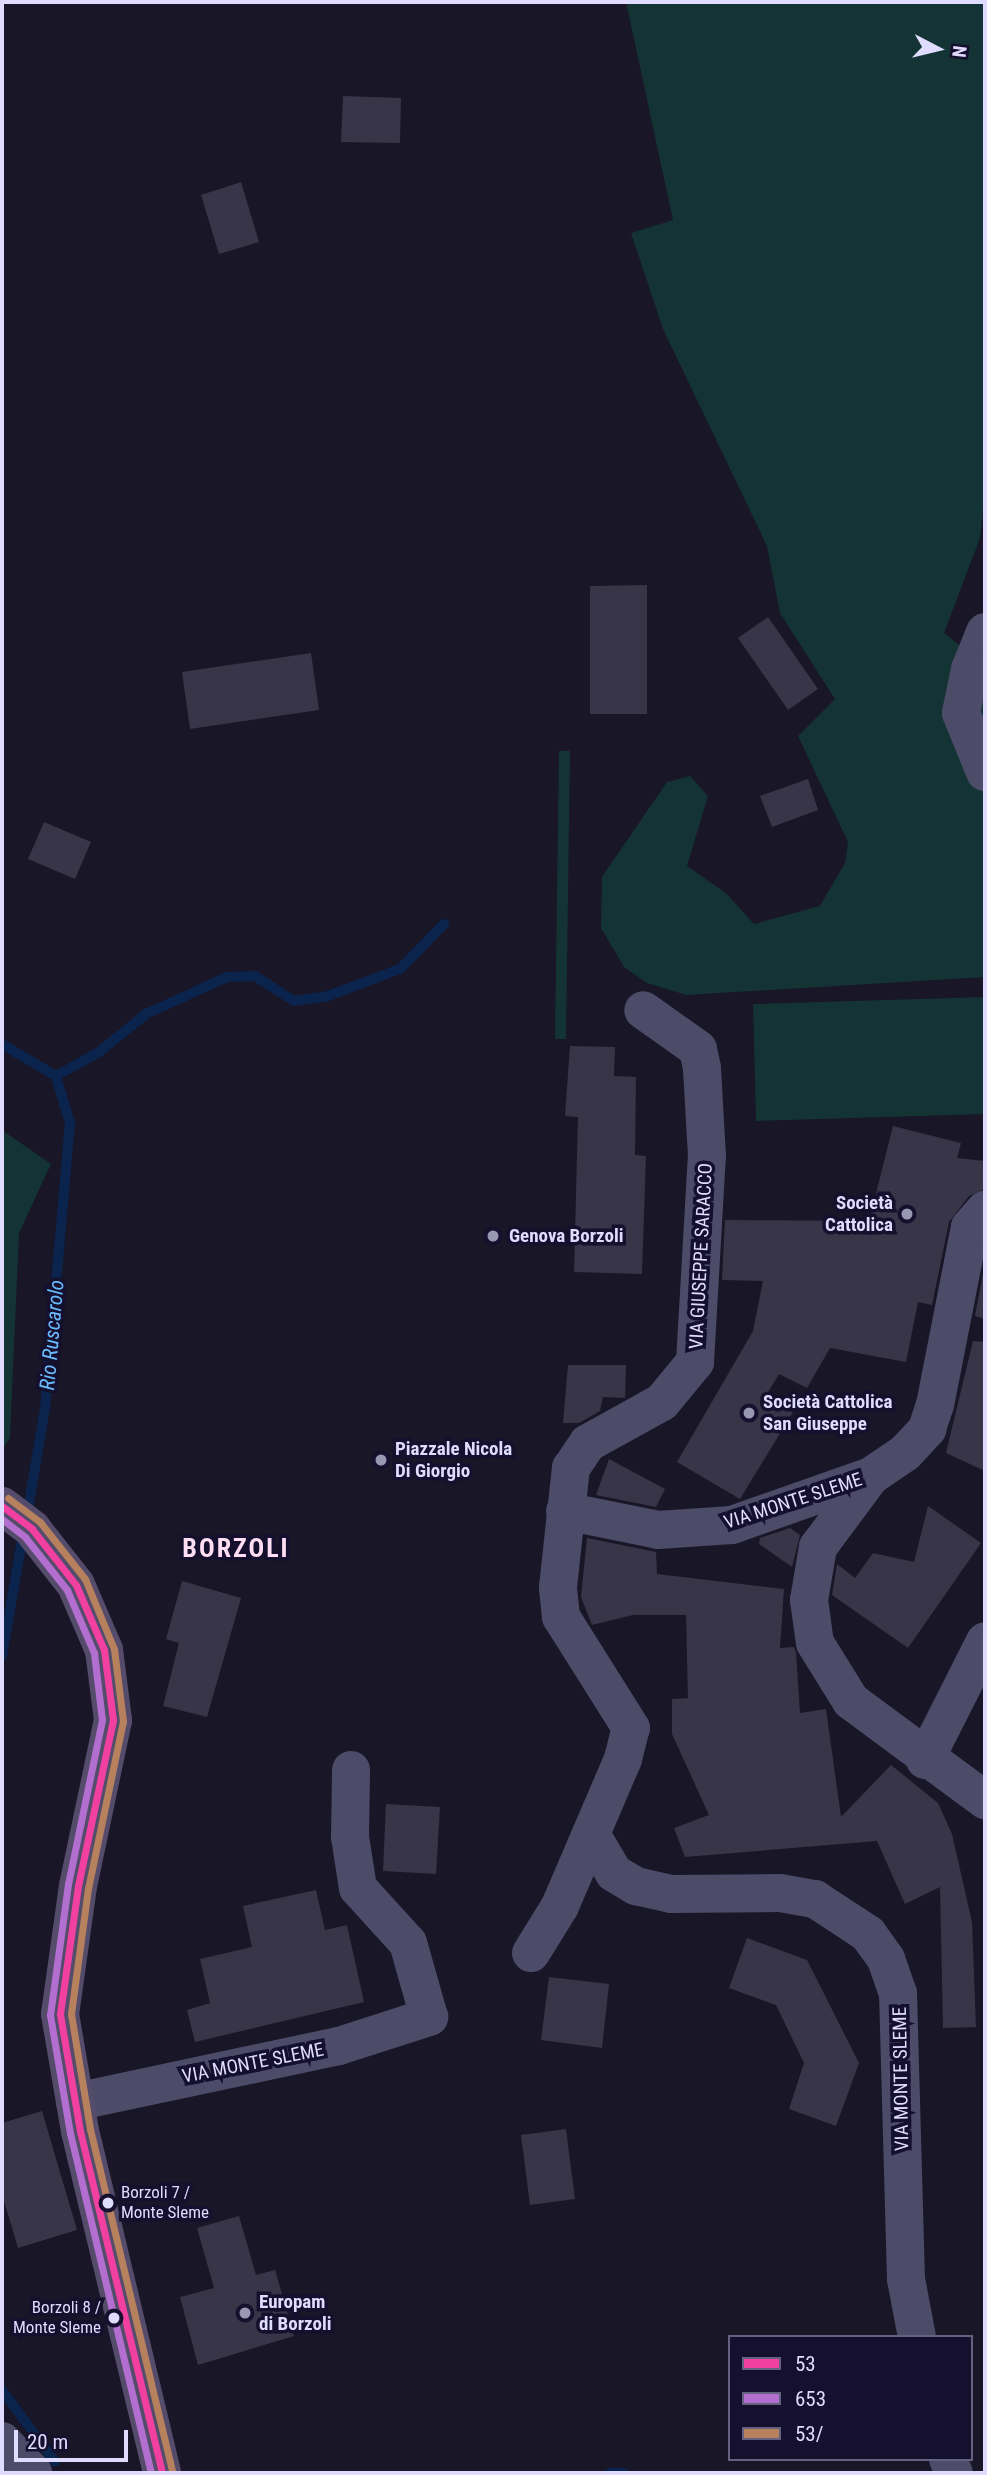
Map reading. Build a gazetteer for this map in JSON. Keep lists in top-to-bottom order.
{
  "streets": {
    "street": ["VIA GIUSEPPE SARACCO", "VIA MONTE SLEME"]
  },
  "crossings": [
    ["VIA GIUSEPPE SARACCO", "VIA MONTE SLEME"]
  ],
  "districts": ["BORZOLI"],
  "water": ["Rio Ruscarolo"],
  "places": [
    "Società Cattolica",
    "Genova Borzoli",
    "Società Cattolica San Giuseppe",
    "Piazzale Nicola Di Giorgio",
    "Borzoli 7 / Monte Sleme",
    "Europam di Borzoli",
    "Borzoli 8 / Monte Sleme"
  ],
  "lines": ["transit line 53/", "transit line 53", "transit line 653"],
  "legend": ["53", "653", "53/"],
  "scale_bar": "20 m",
  "north": "right"
}
